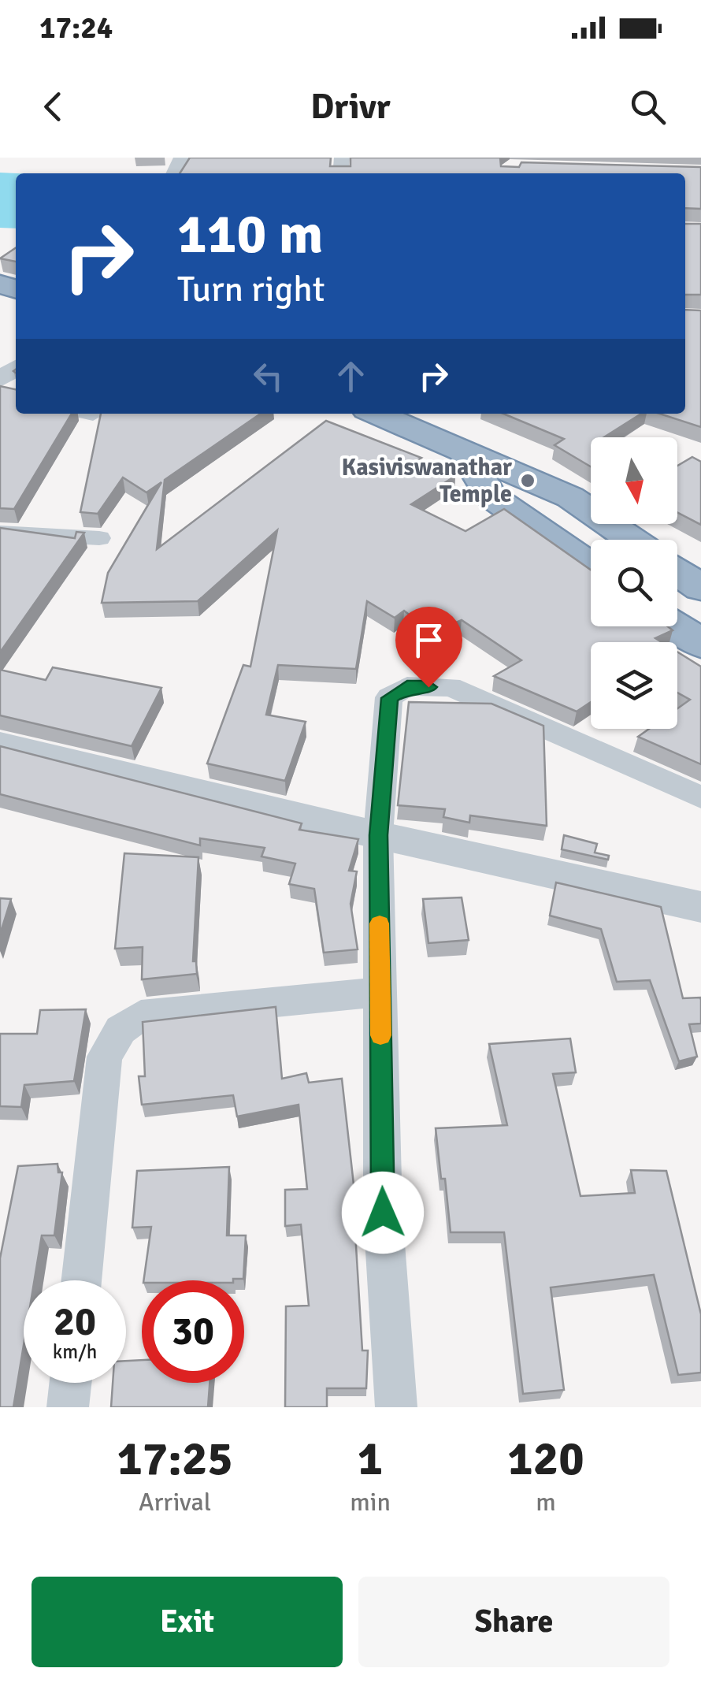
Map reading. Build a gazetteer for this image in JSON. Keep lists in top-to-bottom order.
{
  "places": ["Kasiviswanathar Temple"],
  "north": "bottom",
  "page": {
    "status": "17:24",
    "header": "Drivr",
    "turn": ["110 m", "Turn right"],
    "speed": "20 km/h",
    "limit": "30",
    "eta": [
      "17:25",
      "Arrival",
      "1",
      "min",
      "120",
      "m"
    ],
    "buttons": ["Exit", "Share"]
  }
}
